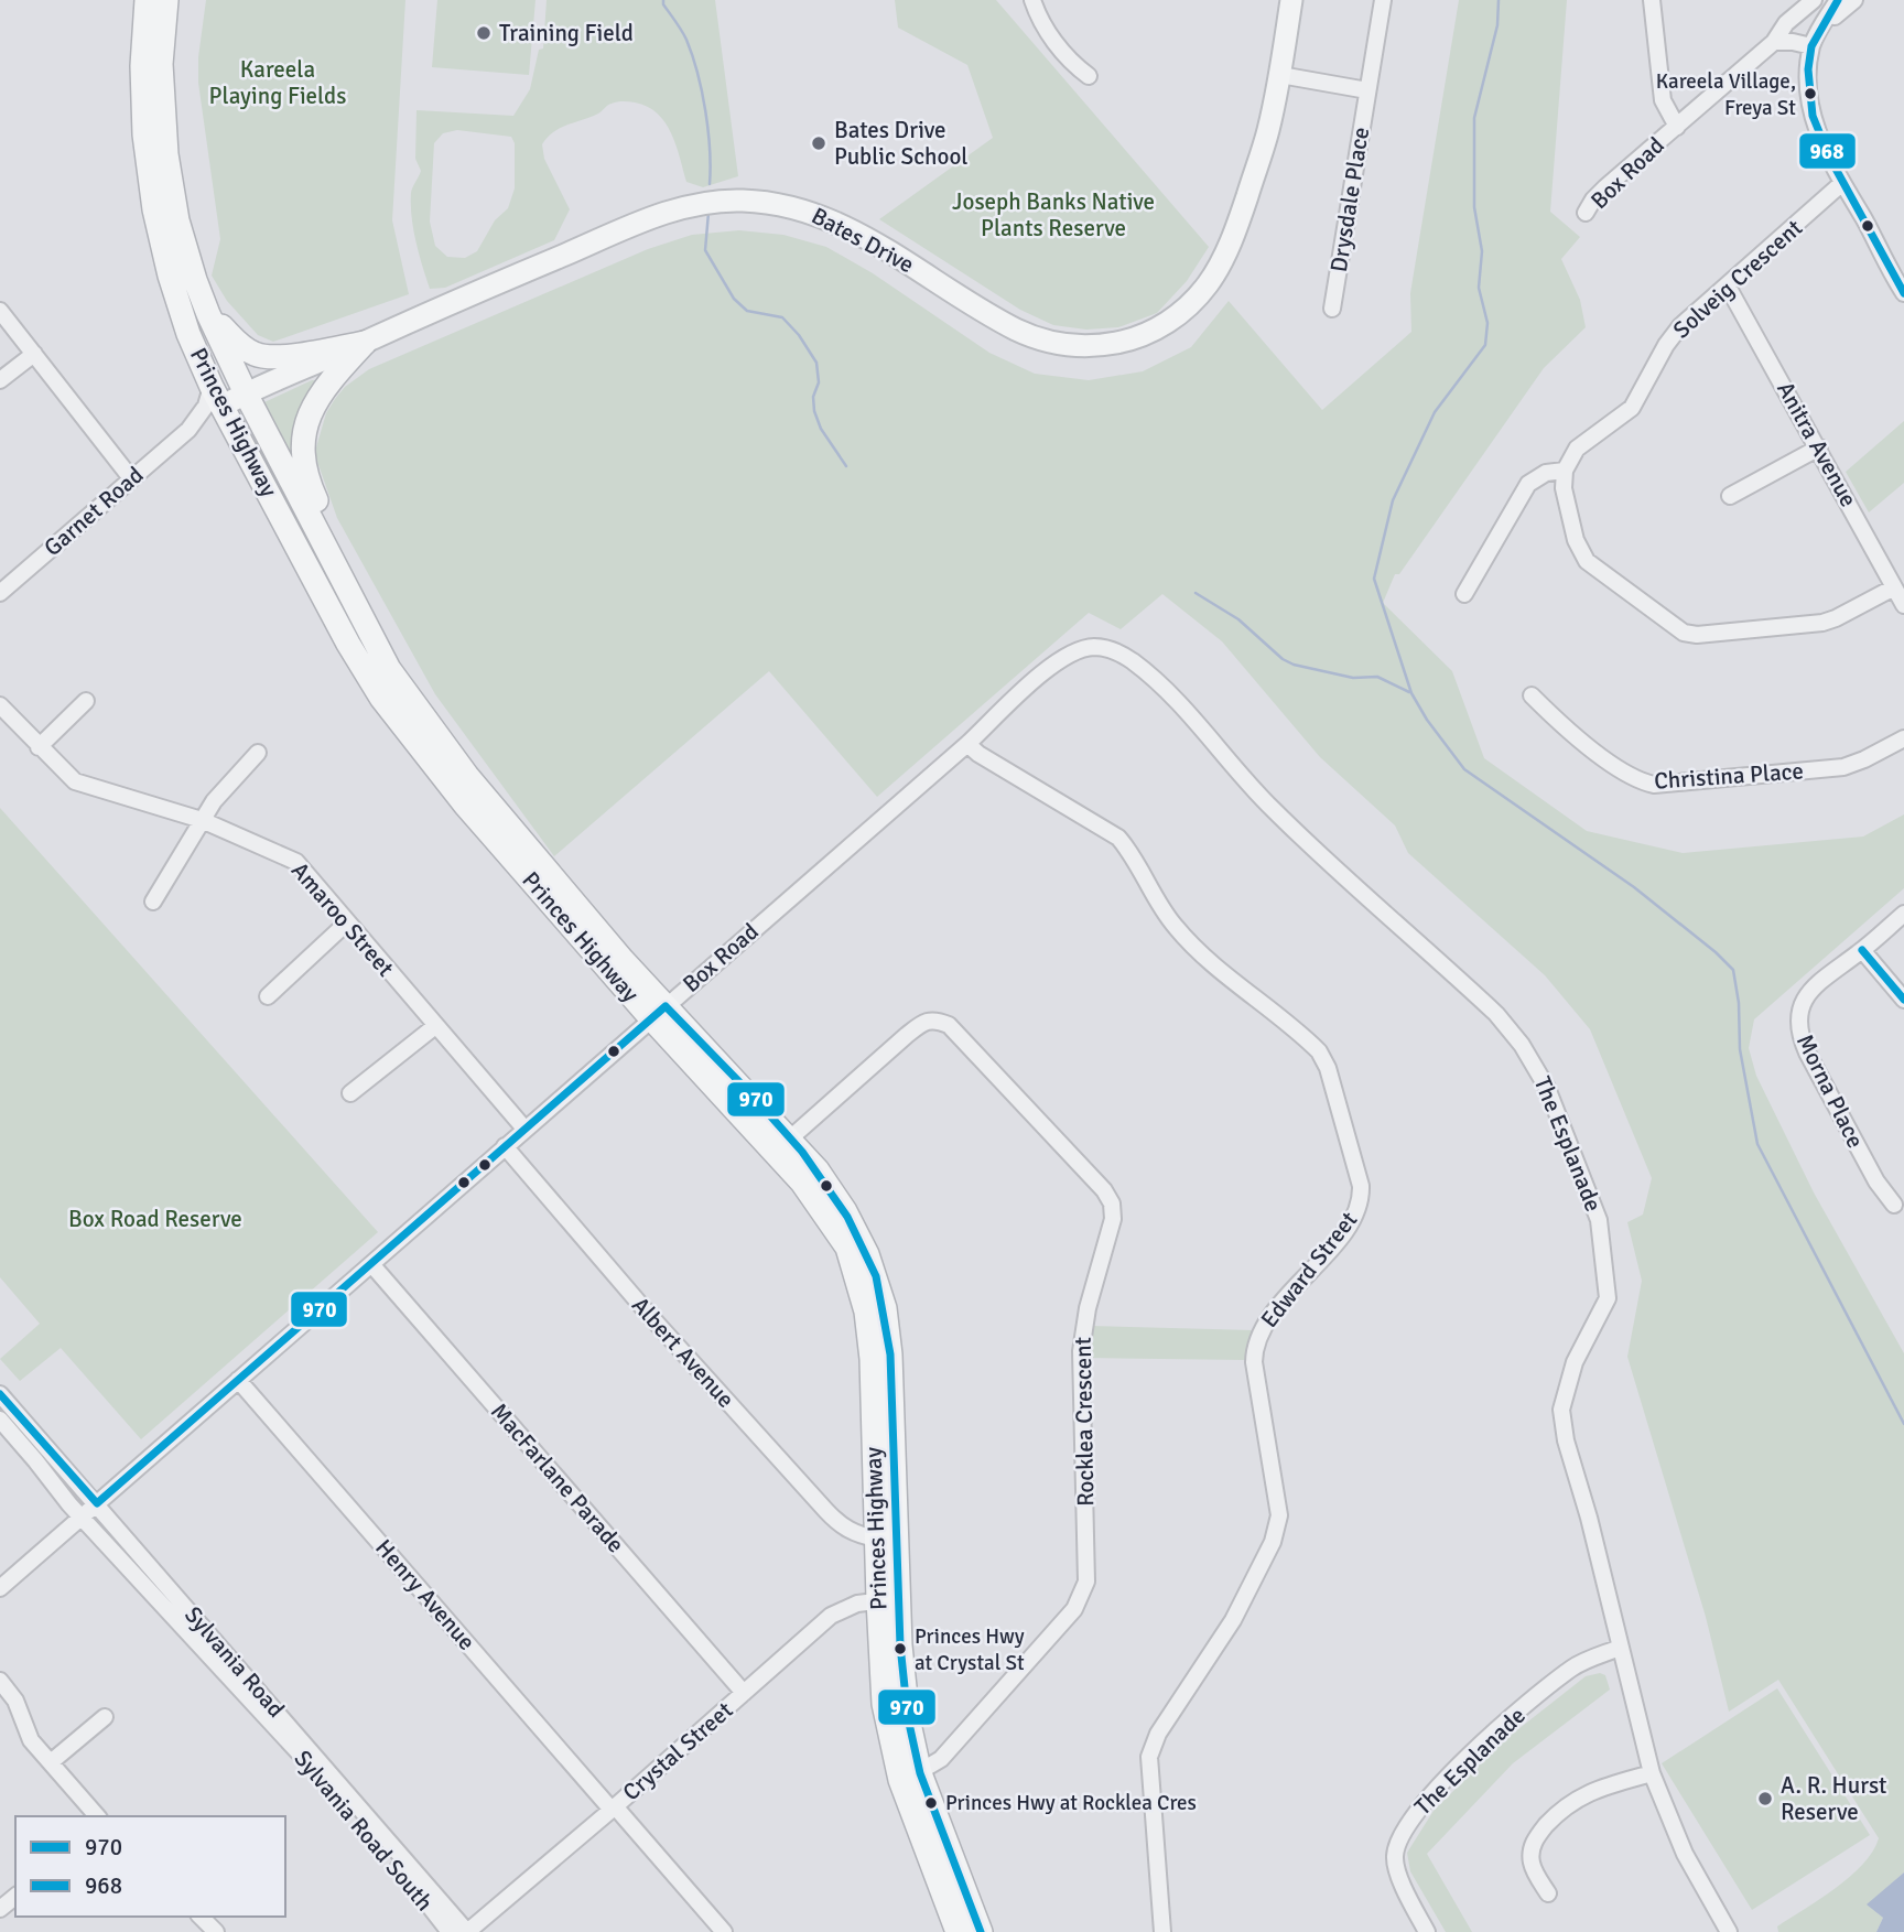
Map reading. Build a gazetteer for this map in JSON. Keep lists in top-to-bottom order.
{
  "streets": {
    "highway": ["Princes Highway"],
    "main road": ["Bates Drive"],
    "street": [
      "Box Road",
      "Drysdale Place",
      "Solveig Crescent",
      "Anitra Avenue",
      "Garnet Road",
      "Christina Place",
      "Amaroo Street",
      "Morna Place",
      "The Esplanade",
      "Edward Street",
      "Albert Avenue",
      "Rocklea Crescent",
      "MacFarlane Parade",
      "Henry Avenue",
      "Sylvania Road",
      "Crystal Street",
      "Sylvania Road South"
    ]
  },
  "crossings": [
    ["Box Road", "Princes Highway"],
    ["Box Road", "Amaroo Street"],
    ["Box Road", "The Esplanade"],
    ["Box Road", "Edward Street"],
    ["Box Road", "Albert Avenue"],
    ["Box Road", "MacFarlane Parade"],
    ["Box Road", "Henry Avenue"],
    ["Box Road", "Sylvania Road"],
    ["Box Road", "Sylvania Road South"],
    ["Bates Drive", "Princes Highway"],
    ["Bates Drive", "Garnet Road"],
    ["Solveig Crescent", "Anitra Avenue"],
    ["Princes Highway", "Garnet Road"],
    ["Princes Highway", "Albert Avenue"],
    ["Princes Highway", "Rocklea Crescent"],
    ["Princes Highway", "Crystal Street"],
    ["MacFarlane Parade", "Crystal Street"],
    ["Henry Avenue", "Crystal Street"],
    ["Sylvania Road", "Crystal Street"]
  ],
  "parks": ["Kareela Playing Fields", "Joseph Banks Native Plants Reserve", "Box Road Reserve"],
  "places": [
    "Training Field",
    "Kareela Village, Freya St",
    "Bates Drive Public School",
    "Princes Hwy at Crystal St",
    "A. R. Hurst Reserve",
    "Princes Hwy at Rocklea Cres"
  ],
  "lines": ["transit line 968", "transit line 970"],
  "legend": ["970", "968"]
}
